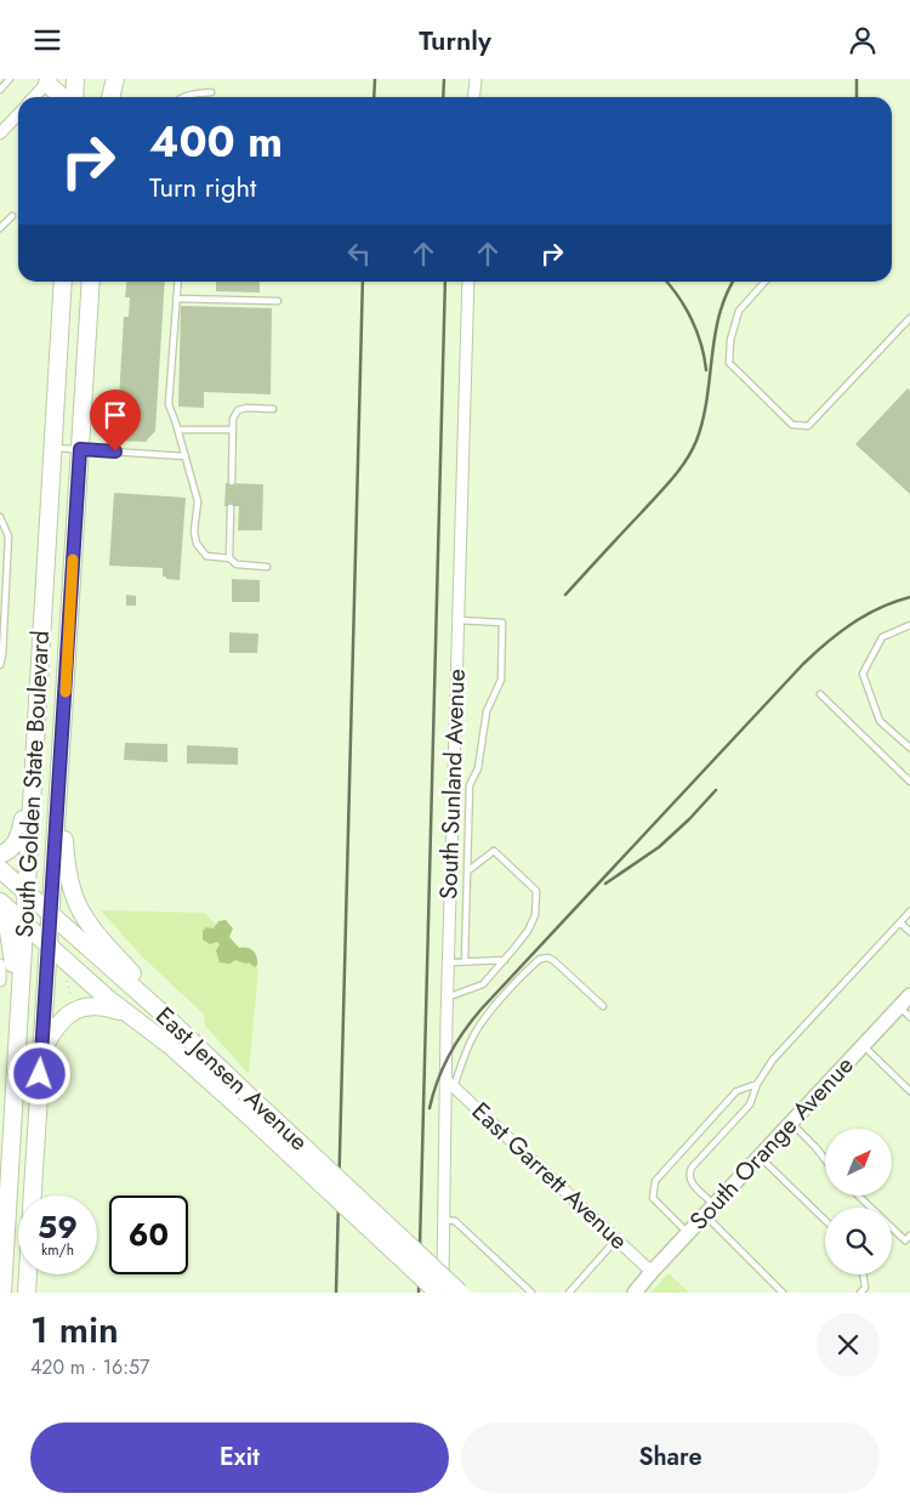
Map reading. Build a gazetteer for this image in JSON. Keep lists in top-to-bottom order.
{
  "streets": {
    "main road": ["South Golden State Boulevard", "East Jensen Avenue"],
    "street": ["South Sunland Avenue", "South Orange Avenue", "East Garrett Avenue"]
  },
  "crossings": [
    ["South Golden State Boulevard", "East Jensen Avenue"],
    ["South Sunland Avenue", "East Garrett Avenue"],
    ["South Orange Avenue", "East Garrett Avenue"]
  ],
  "north": "top right",
  "page": {
    "header": "Turnly",
    "turn": ["400 m", "Turn right"],
    "speed": "59 km/h",
    "limit": "60",
    "heading": ["1 min", "420 m · 16:57"],
    "buttons": ["Exit", "Share"]
  }
}
